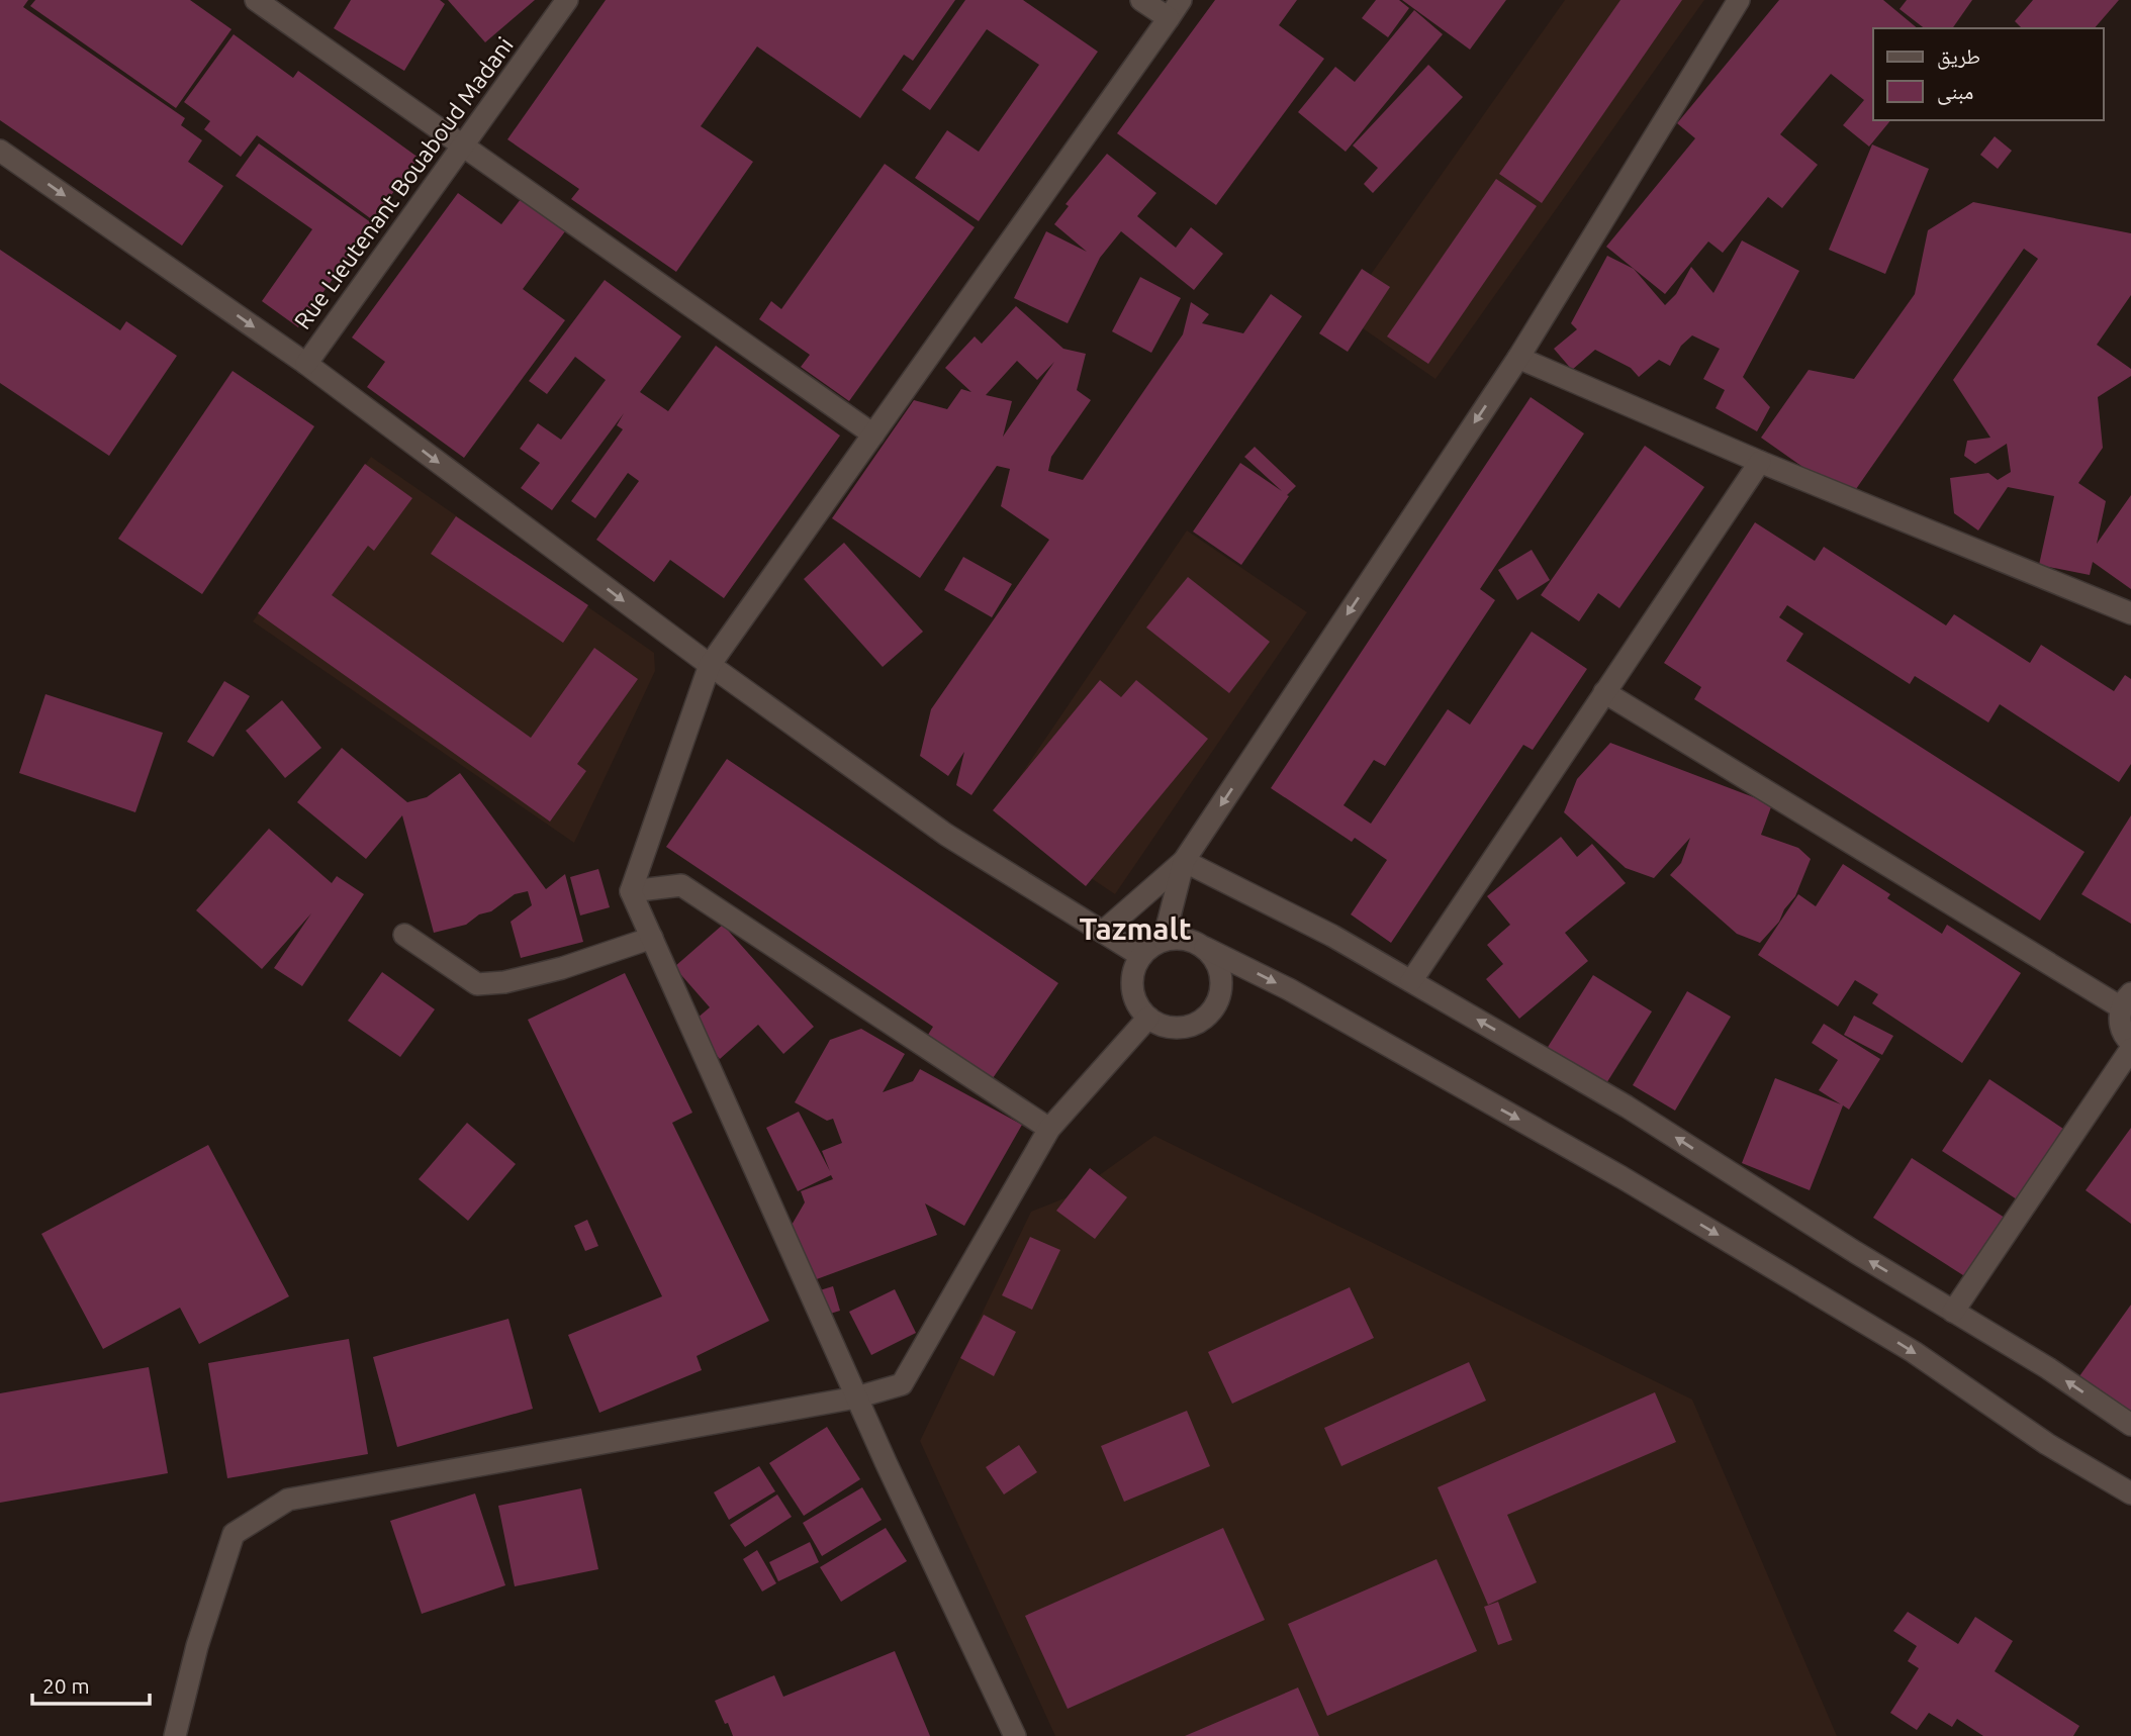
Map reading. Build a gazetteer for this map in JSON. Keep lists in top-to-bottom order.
{
  "streets": {
    "street": ["Rue Lieutenant Bouaboud Madani"]
  },
  "districts": ["Tazmalt"],
  "legend": ["طريق", "مبنى"],
  "scale_bar": "20 m"
}
